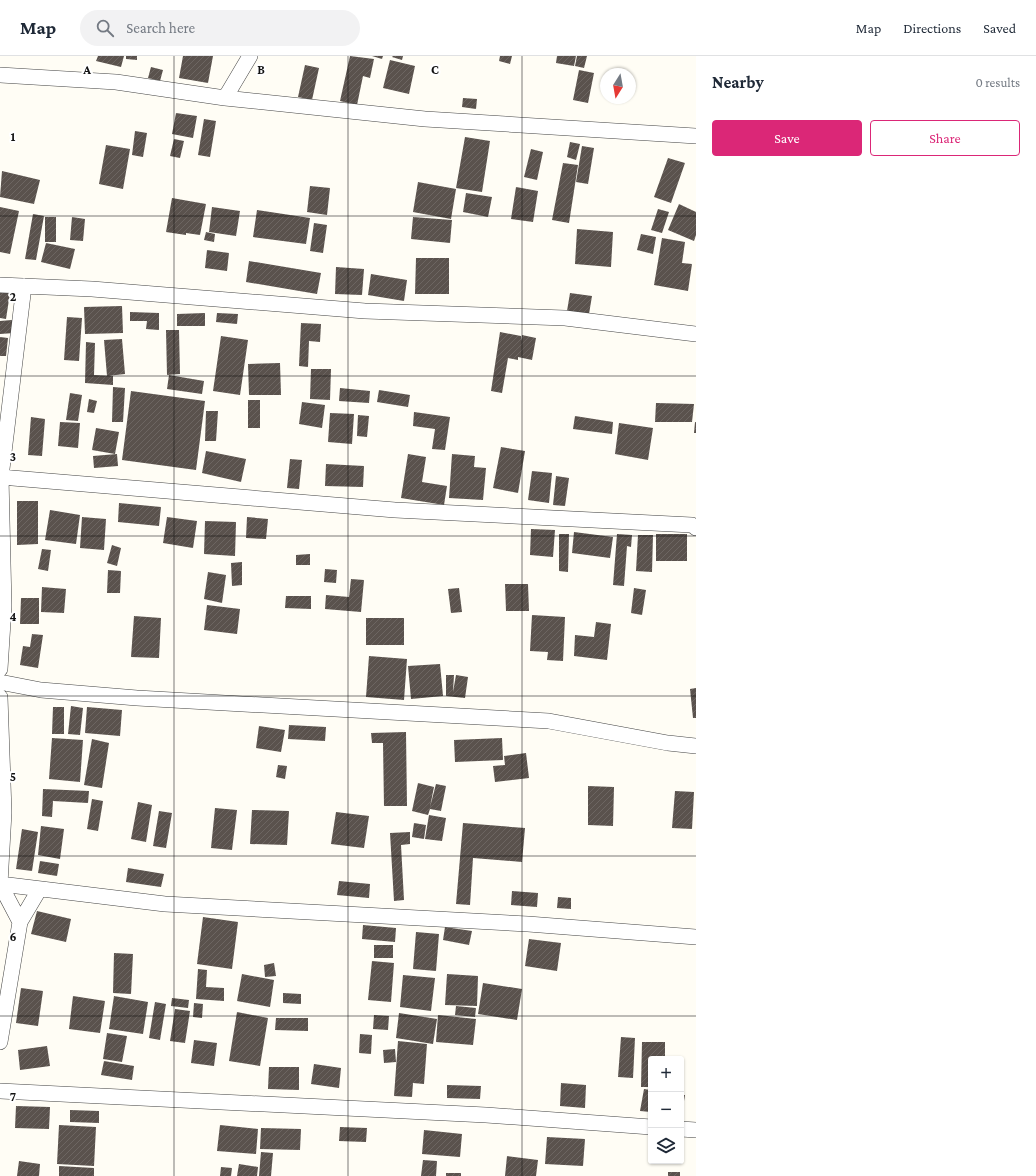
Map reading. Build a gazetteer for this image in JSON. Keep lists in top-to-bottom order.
{
  "north": "bottom",
  "page": {
    "header": "Map",
    "search": "Search here",
    "nav": ["Map", "Directions", "Saved"],
    "heading": ["Nearby", "0 results"],
    "buttons": ["Save", "Share"],
    "map_buttons": ["+", "−"]
  },
  "grid": {
    "columns": ["A", "B", "C"],
    "rows": [
      "1",
      "2",
      "3",
      "4",
      "5",
      "6",
      "7"
    ]
  }
}
